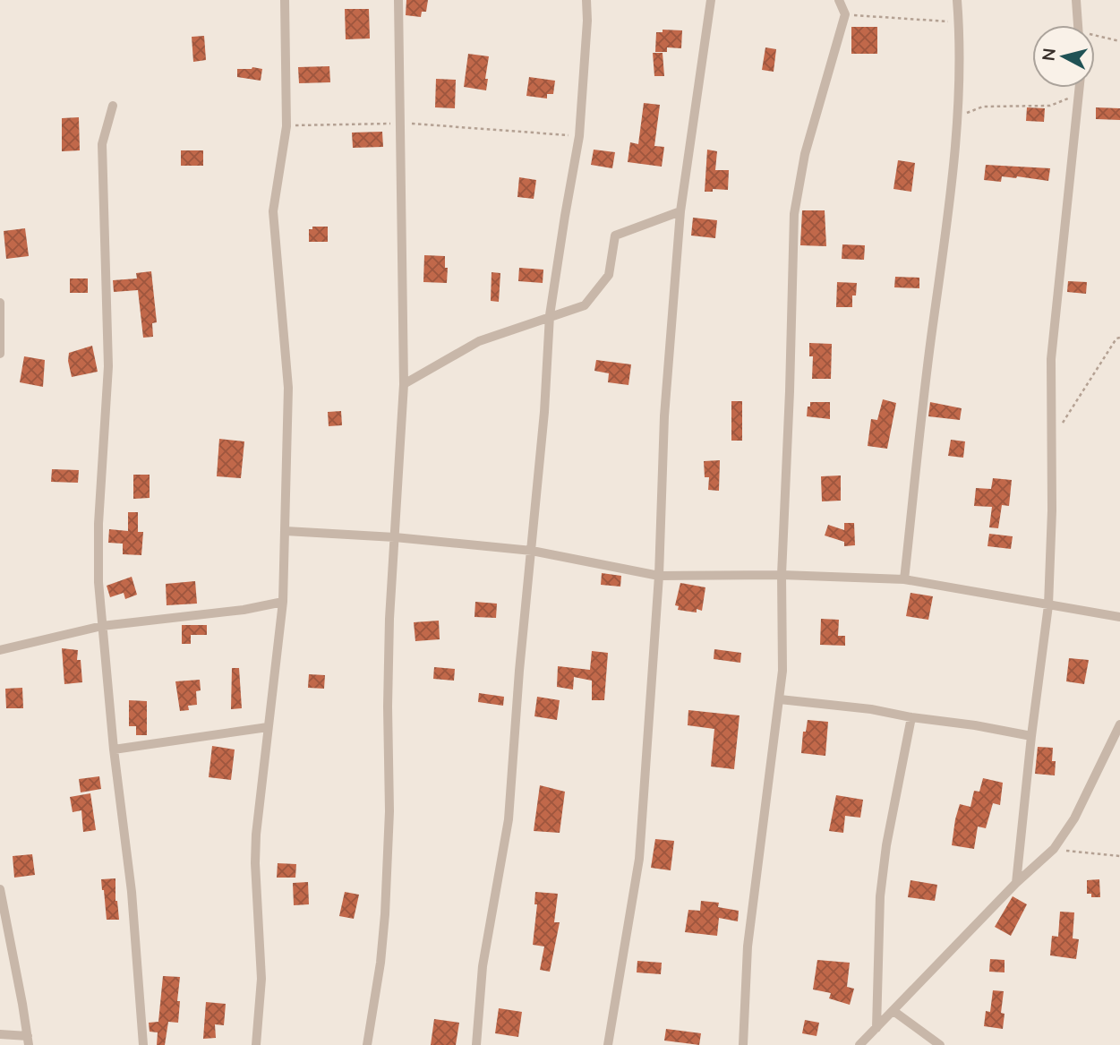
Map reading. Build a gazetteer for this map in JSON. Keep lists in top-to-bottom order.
{
  "north": "left"
}
